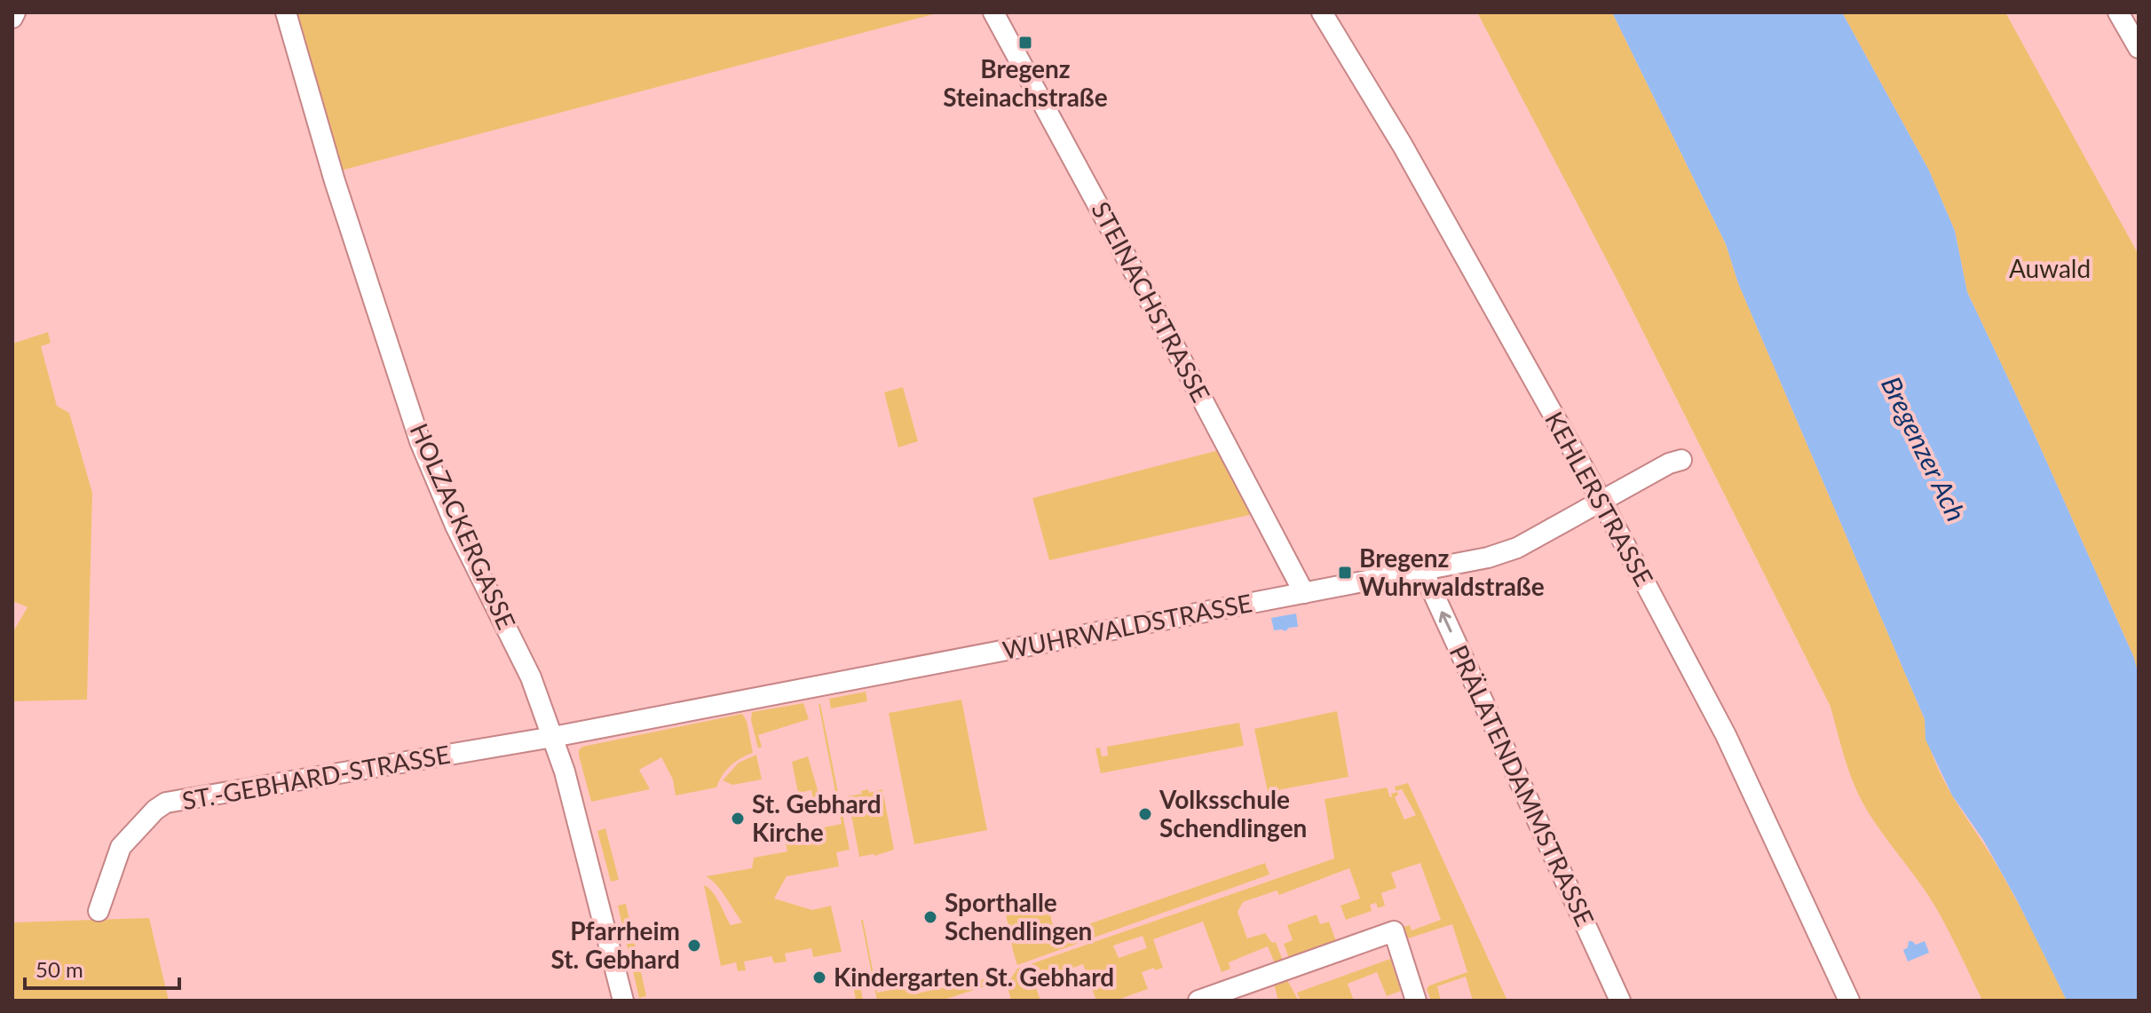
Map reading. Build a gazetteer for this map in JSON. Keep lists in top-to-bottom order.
{
  "streets": {
    "street": [
      "STEINACHSTRASSE",
      "KEHLERSTRASSE",
      "HOLZACKERGASSE",
      "WUHRWALDSTRASSE",
      "ST.-GEBHARD-STRASSE",
      "PRÄLATENDAMMSTRASSE"
    ]
  },
  "crossings": [
    ["STEINACHSTRASSE", "WUHRWALDSTRASSE"],
    ["KEHLERSTRASSE", "WUHRWALDSTRASSE"],
    ["HOLZACKERGASSE", "WUHRWALDSTRASSE"],
    ["HOLZACKERGASSE", "ST.-GEBHARD-STRASSE"],
    ["WUHRWALDSTRASSE", "ST.-GEBHARD-STRASSE"],
    ["WUHRWALDSTRASSE", "PRÄLATENDAMMSTRASSE"]
  ],
  "one_way": ["PRÄLATENDAMMSTRASSE"],
  "water": ["Bregenzer Ach"],
  "parks": ["Auwald"],
  "places": {
    "transit": ["Bregenz Steinachstraße", "Bregenz Wuhrwaldstraße"],
    "other": [
      "Volksschule Schendlingen",
      "St. Gebhard Kirche",
      "Sporthalle Schendlingen",
      "Pfarrheim St. Gebhard",
      "Kindergarten St. Gebhard"
    ]
  },
  "scale_bar": "50 m"
}
